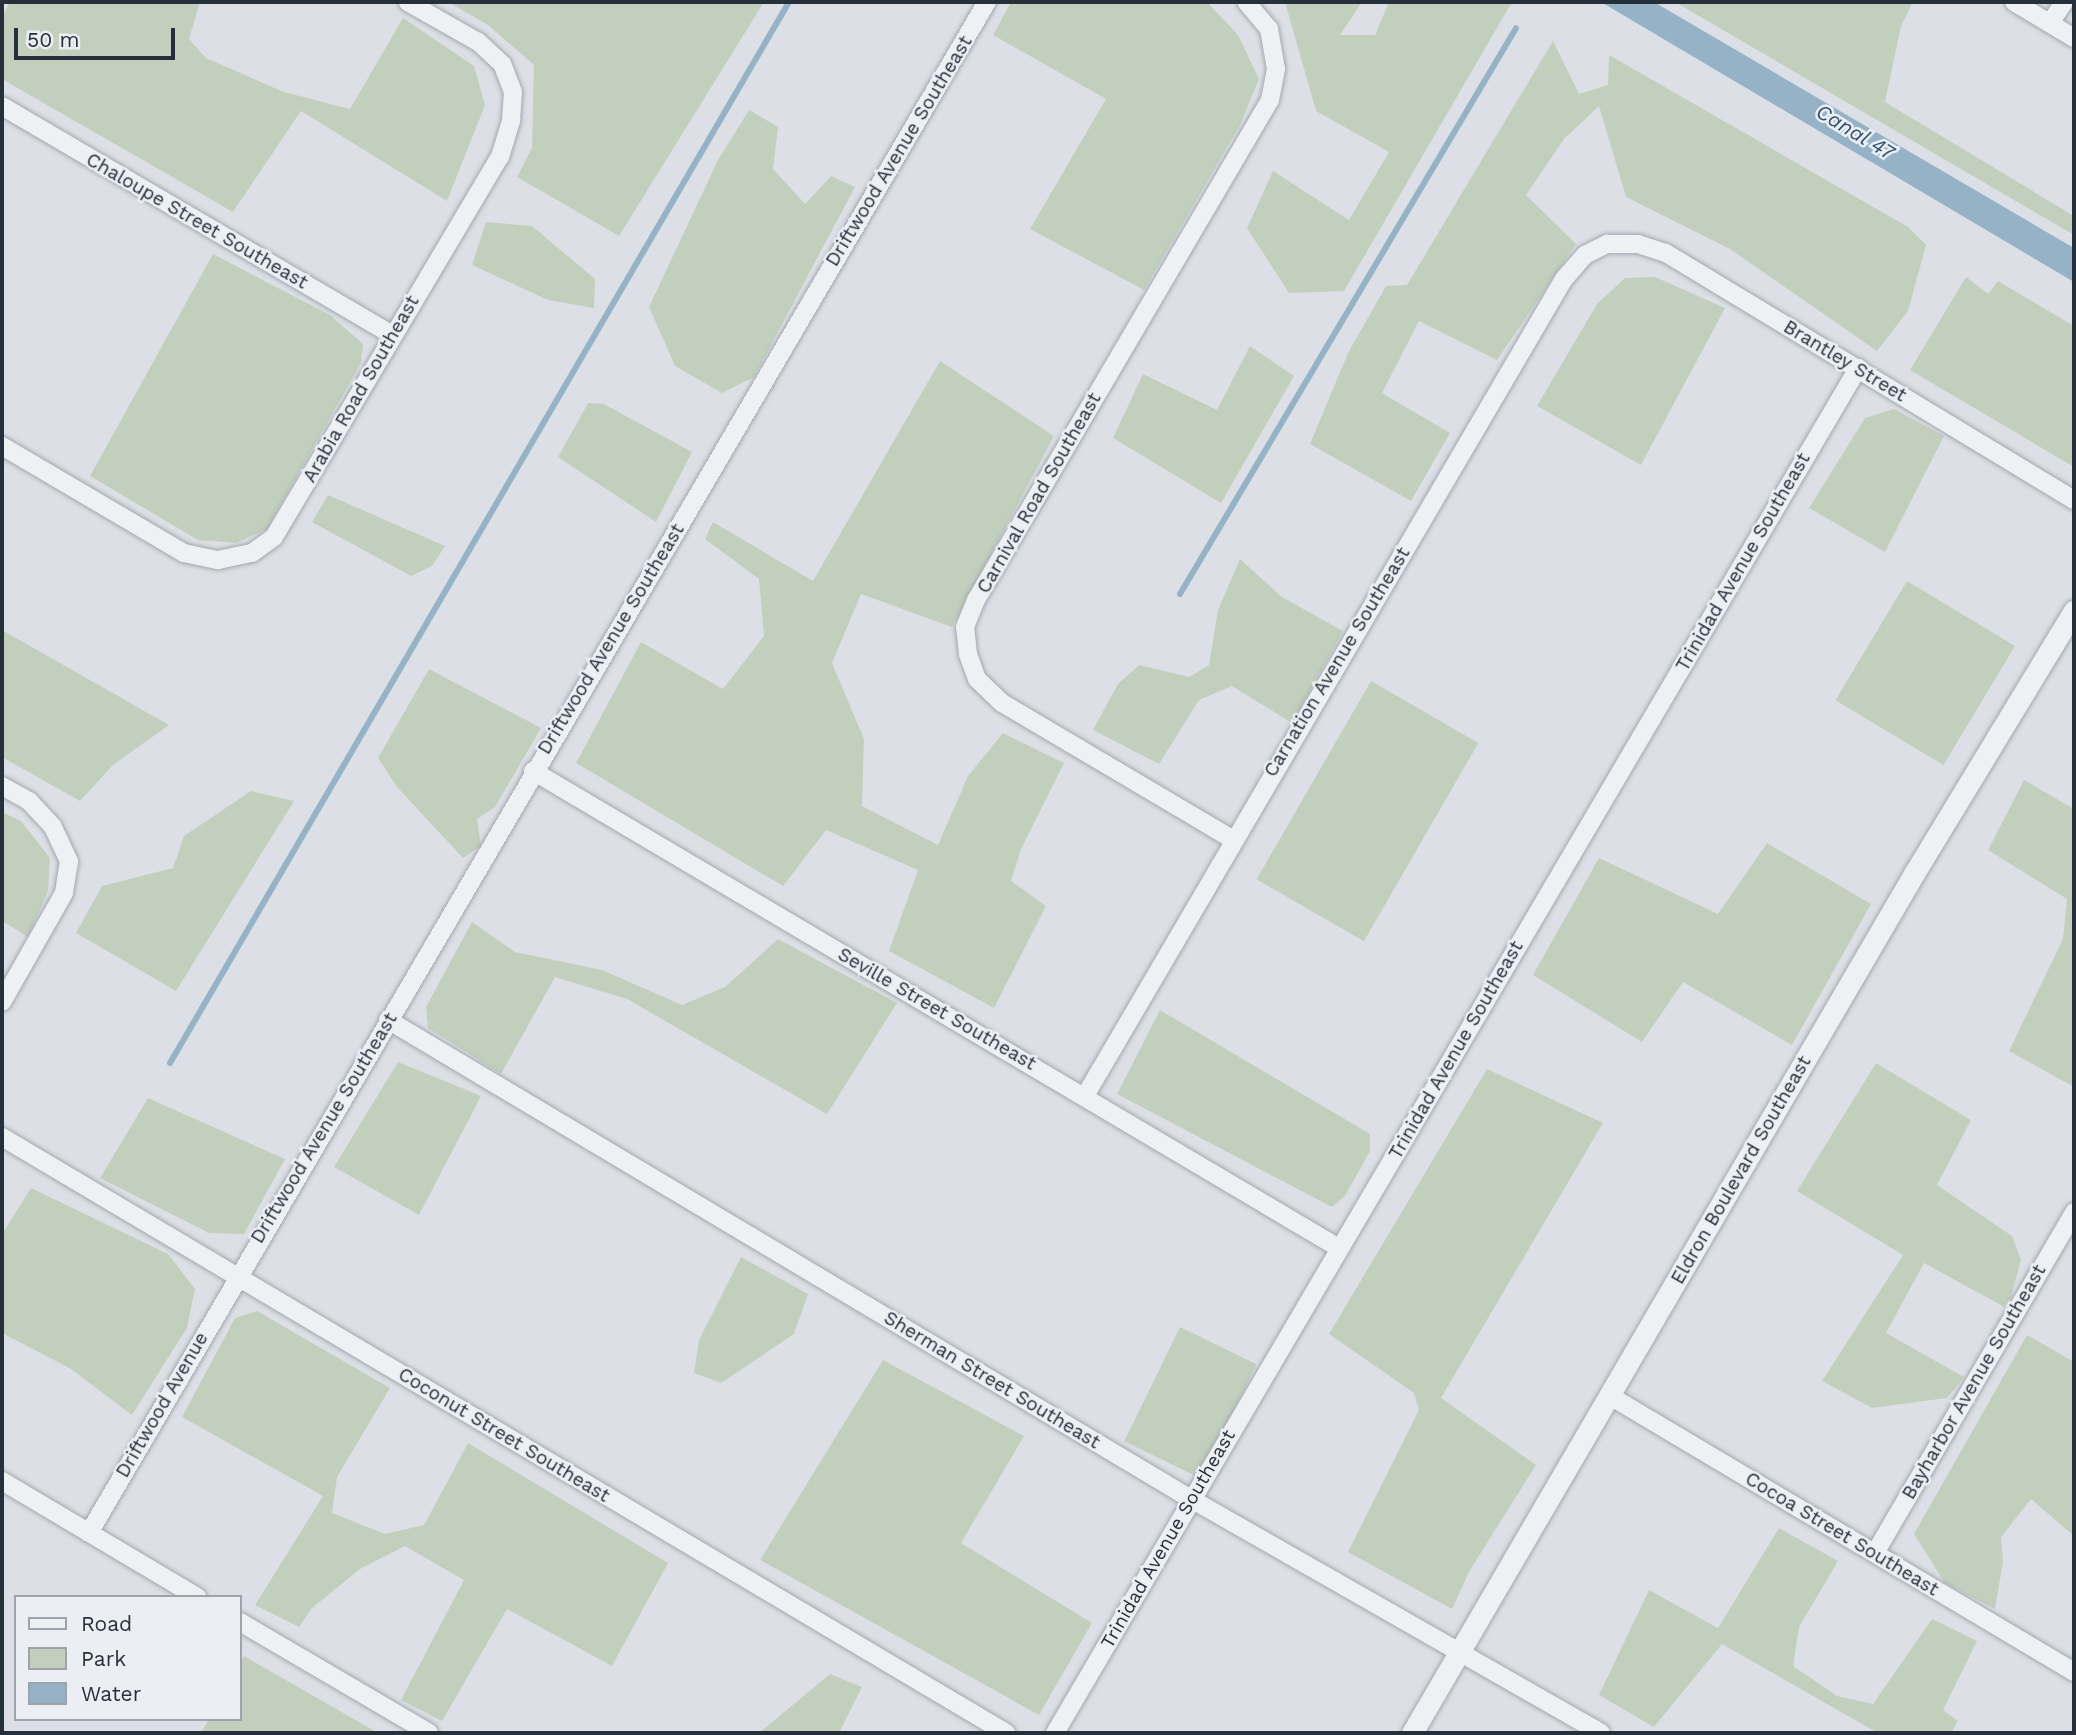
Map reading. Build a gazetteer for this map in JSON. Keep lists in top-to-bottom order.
{
  "streets": {
    "street": [
      "Driftwood Avenue Southeast",
      "Chaloupe Street Southeast",
      "Brantley Street",
      "Arabia Road Southeast",
      "Carnival Road Southeast",
      "Trinidad Avenue Southeast",
      "Carnation Avenue Southeast",
      "Seville Street Southeast",
      "Eldron Boulevard Southeast",
      "Sherman Street Southeast",
      "Bayharbor Avenue Southeast",
      "Driftwood Avenue",
      "Coconut Street Southeast",
      "Cocoa Street Southeast"
    ]
  },
  "crossings": [
    ["Driftwood Avenue Southeast", "Seville Street Southeast"],
    ["Driftwood Avenue Southeast", "Sherman Street Southeast"],
    ["Driftwood Avenue Southeast", "Driftwood Avenue"],
    ["Driftwood Avenue Southeast", "Coconut Street Southeast"],
    ["Chaloupe Street Southeast", "Arabia Road Southeast"],
    ["Brantley Street", "Trinidad Avenue Southeast"],
    ["Brantley Street", "Carnation Avenue Southeast"],
    ["Carnival Road Southeast", "Carnation Avenue Southeast"],
    ["Trinidad Avenue Southeast", "Seville Street Southeast"],
    ["Trinidad Avenue Southeast", "Sherman Street Southeast"],
    ["Carnation Avenue Southeast", "Seville Street Southeast"],
    ["Eldron Boulevard Southeast", "Sherman Street Southeast"],
    ["Eldron Boulevard Southeast", "Cocoa Street Southeast"],
    ["Bayharbor Avenue Southeast", "Cocoa Street Southeast"],
    ["Driftwood Avenue", "Coconut Street Southeast"]
  ],
  "water": ["Canal 47"],
  "legend": ["Road", "Park", "Water"],
  "scale_bar": "50 m"
}
